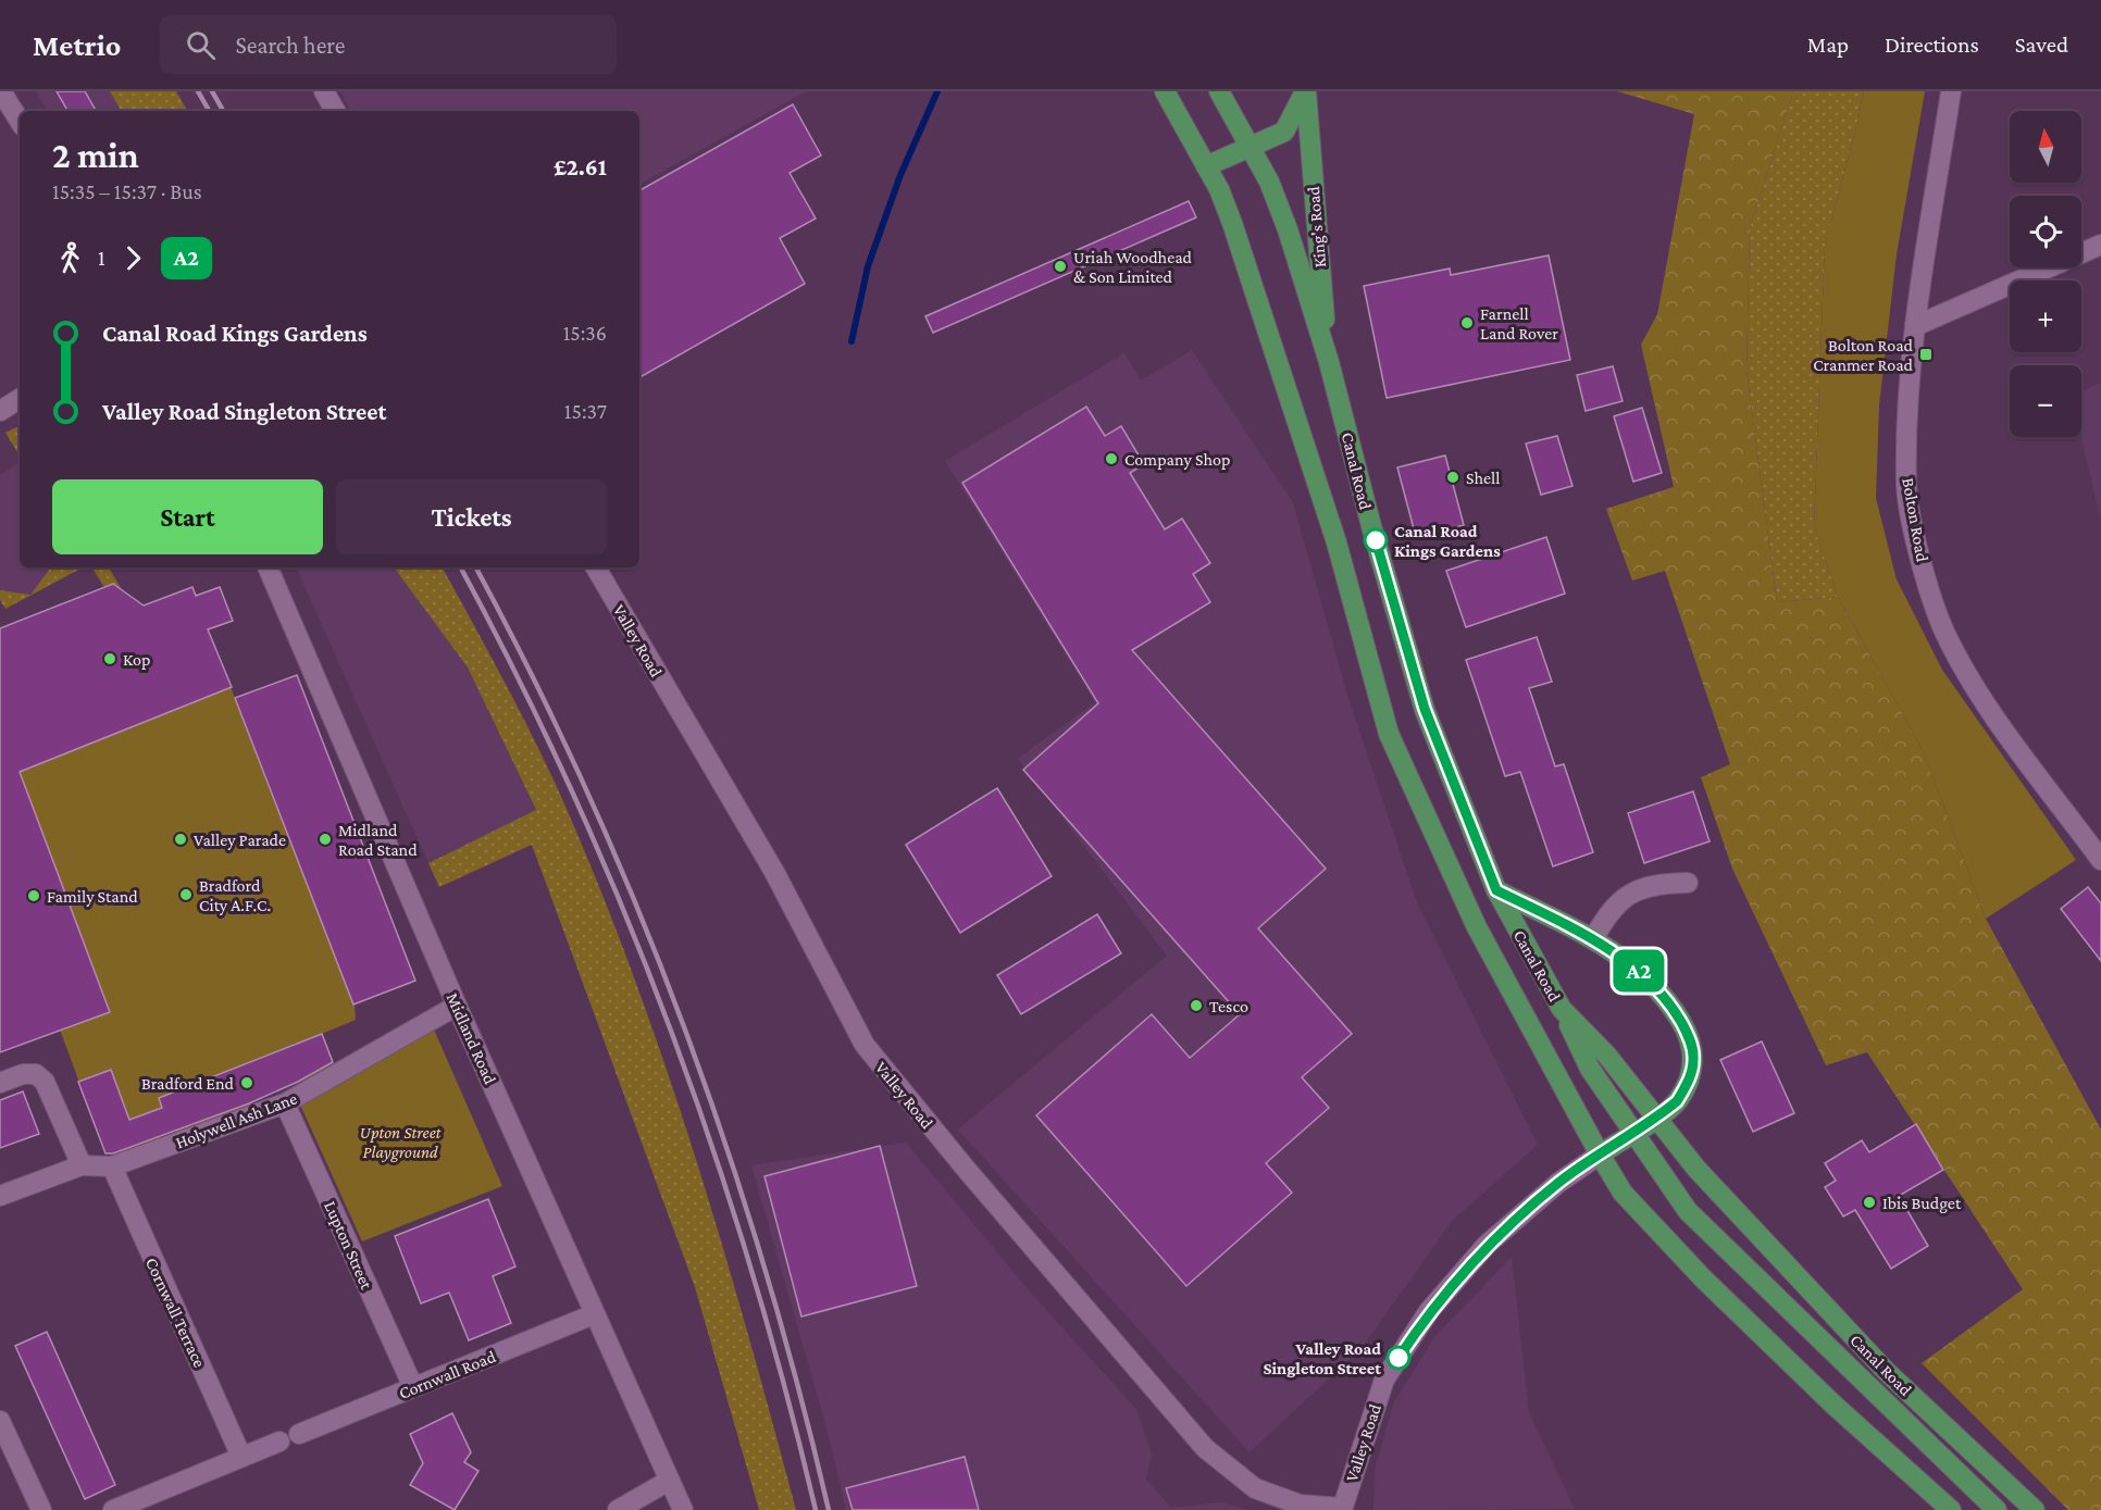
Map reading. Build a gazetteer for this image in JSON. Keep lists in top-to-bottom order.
{
  "streets": {
    "main road": ["King's Road", "Canal Road"],
    "street": [
      "Bolton Road",
      "Valley Road",
      "Midland Road",
      "Holywell Ash Lane",
      "Lupton Street",
      "Cornwall Terrace",
      "Cornwall Road"
    ]
  },
  "crossings": [
    ["King's Road", "Canal Road"],
    ["Canal Road", "Valley Road"],
    ["Midland Road", "Holywell Ash Lane"],
    ["Midland Road", "Cornwall Road"],
    ["Holywell Ash Lane", "Lupton Street"],
    ["Holywell Ash Lane", "Cornwall Terrace"],
    ["Lupton Street", "Cornwall Road"]
  ],
  "parks": ["Upton Street Playground"],
  "places": {
    "other": [
      "Uriah Woodhead & Son Limited",
      "Farnell Land Rover",
      "Company Shop",
      "Shell",
      "Canal Road Kings Gardens",
      "Kop",
      "Valley Parade",
      "Midland Road Stand",
      "Bradford City A.F.C.",
      "Family Stand",
      "Tesco",
      "Bradford End",
      "Ibis Budget",
      "Valley Road Singleton Street"
    ],
    "transit": ["Bolton Road Cranmer Road"]
  },
  "lines": ["bus line A2"],
  "north": "top",
  "page": {
    "header": "Metrio",
    "search": "Search here",
    "nav": ["Map", "Directions", "Saved"],
    "on_map": "A2",
    "map_buttons": ["+", "−"],
    "heading": ["2 min", "15:35 – 15:37 · Bus", "£2.61"],
    "legs": ["1", "A2"],
    "list": [
      {
        "name": "Canal Road Kings Gardens",
        "value": "15:36"
      },
      {
        "name": "Valley Road Singleton Street",
        "value": "15:37"
      }
    ],
    "buttons": ["Start", "Tickets"]
  }
}
